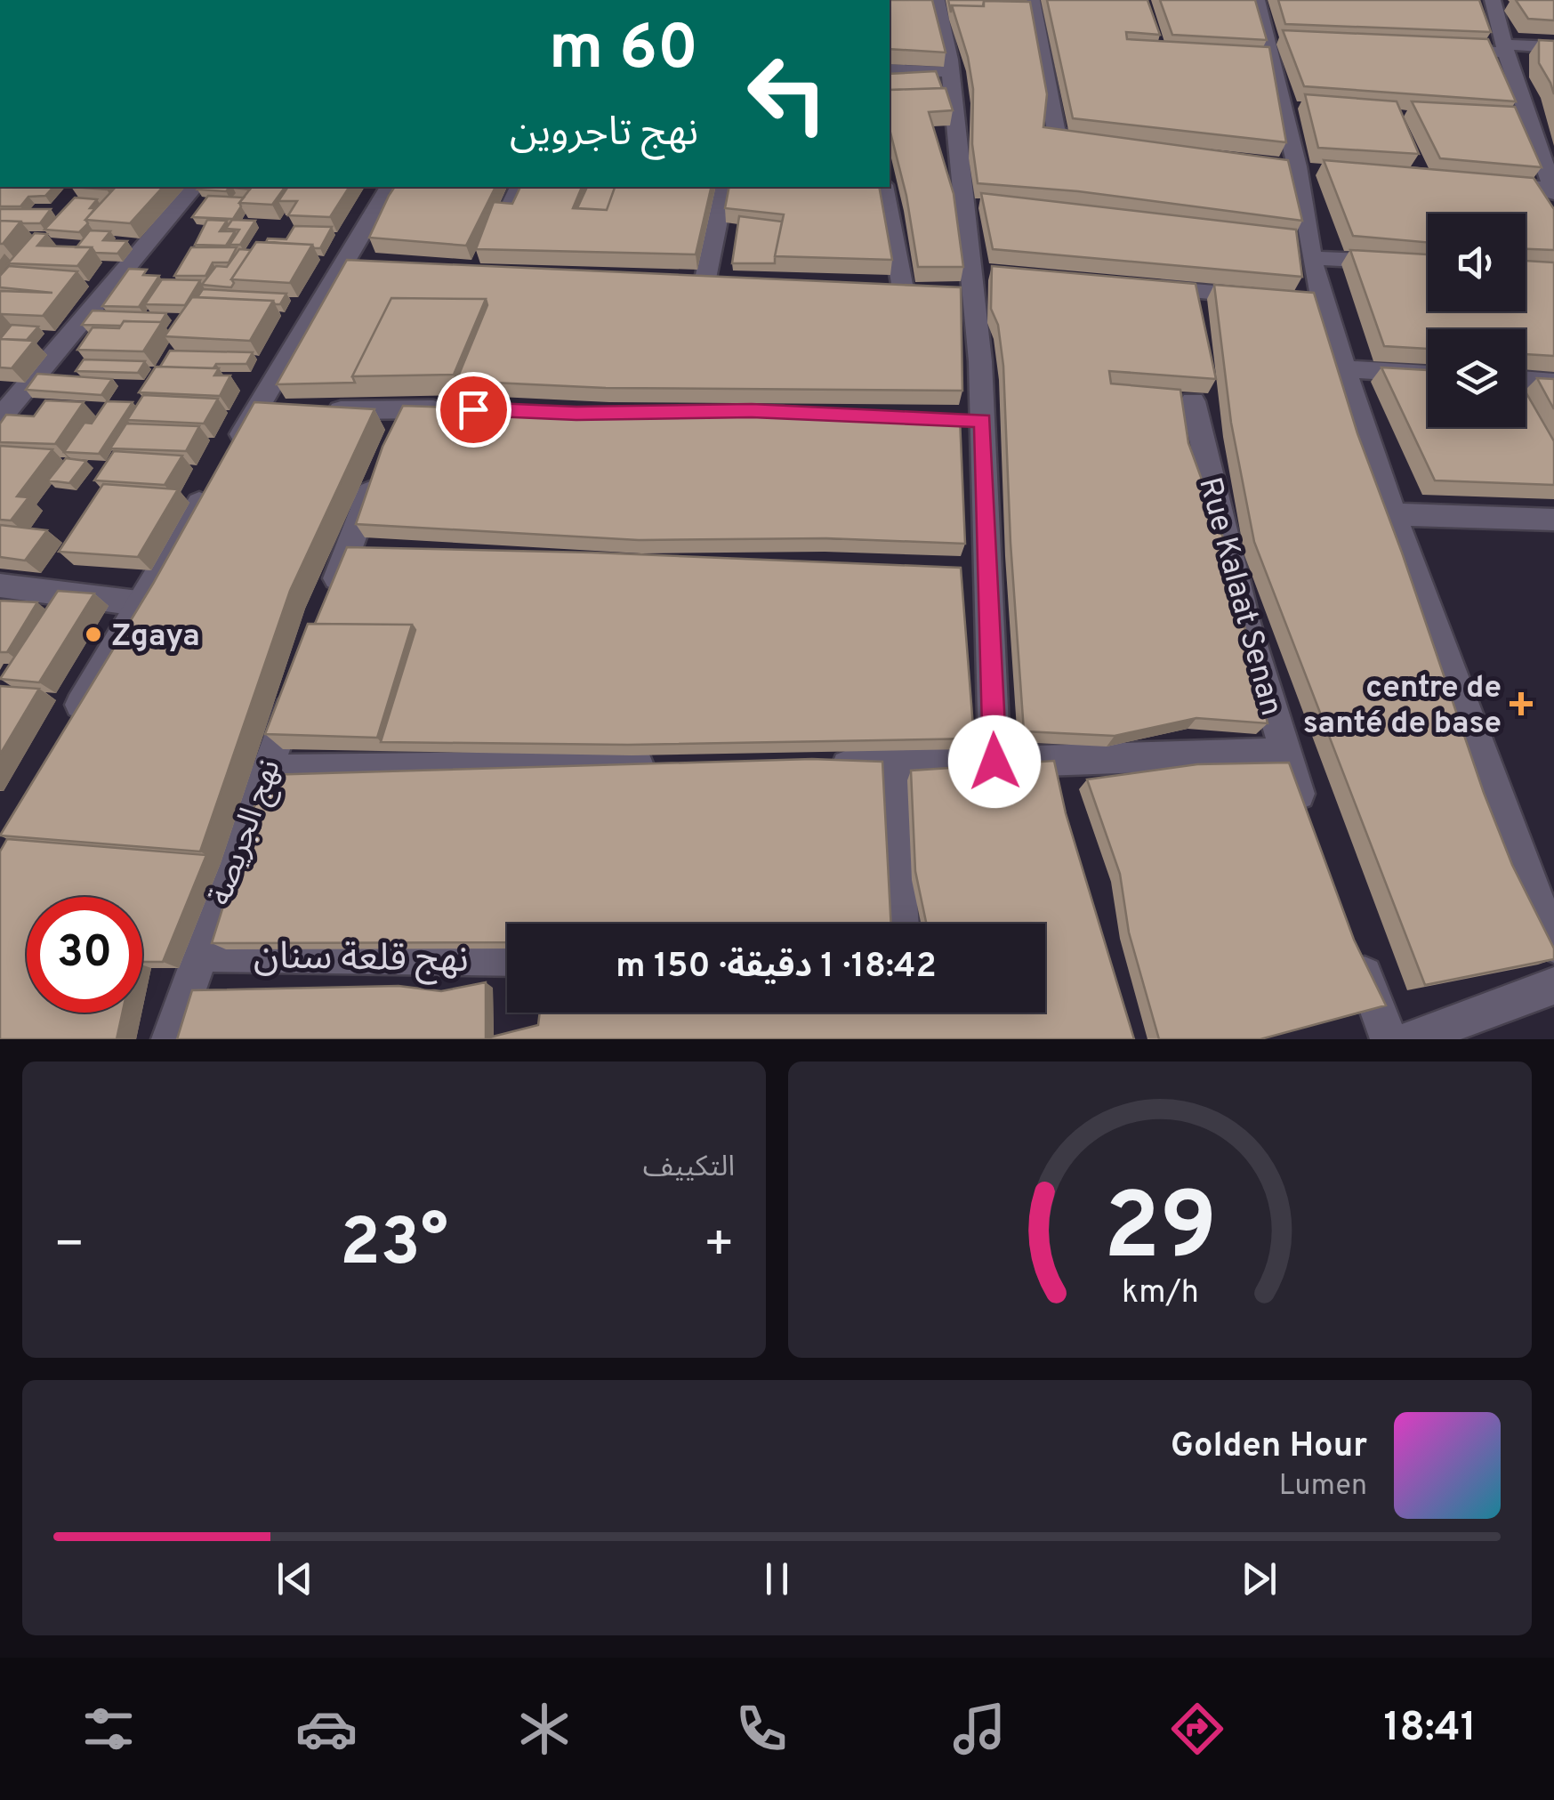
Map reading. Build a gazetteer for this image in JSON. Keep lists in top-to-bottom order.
{
  "streets": {
    "street": ["Rue Kalaat Senan", "نهج الجريصة", "نهج قلعة سنان"]
  },
  "crossings": [
    ["نهج الجريصة", "نهج قلعة سنان"]
  ],
  "places": {
    "other": ["Zgaya"],
    "health": ["centre de santé de base"]
  },
  "page": {
    "turn": ["60 m", "نهج تاجروين"],
    "limit": "30",
    "trip": "18:42 · 1 دقيقة · 150 m",
    "tile": "التكييف",
    "heat": ["−", "23°", "+"],
    "song": ["Golden Hour", "Lumen"],
    "tabs": "18:41",
    "gauge": ["29", "km/h"]
  }
}
